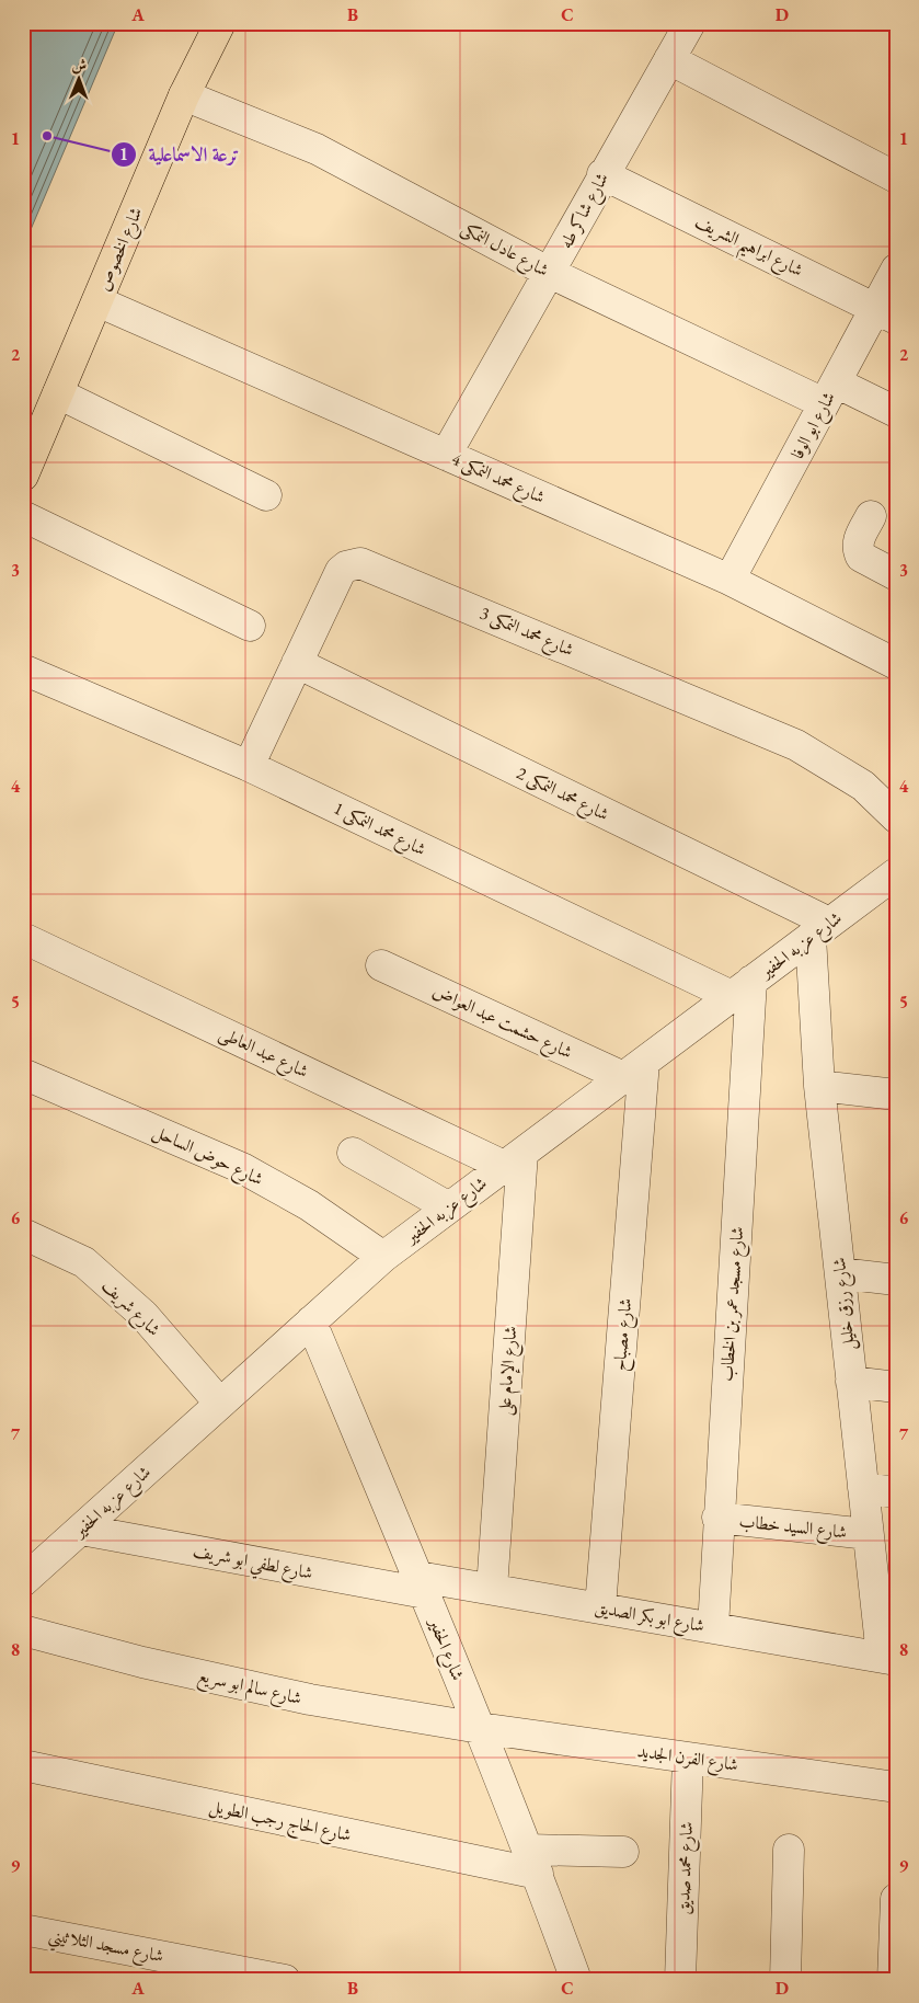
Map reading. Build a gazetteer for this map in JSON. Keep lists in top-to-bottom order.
{
  "streets": {
    "main road": ["شارع الخصوص"],
    "street": [
      "شارع شاكر طه",
      "شارع ابراهيم الشريف",
      "شارع عادل النمكى",
      "شارع ابو الوفا",
      "شارع محمد النمكى 4",
      "شارع محمد النمكى 3",
      "شارع محمد النمكى 2",
      "شارع محمد النمكى 1",
      "شارع عزبه الحفير",
      "شارع حشمت عبد العواض",
      "شارع عبد العاطى",
      "شارع حوض الساحل",
      "شارع مسجد عمر بن الخطاب",
      "شارع رزق خليل",
      "شارع شريف",
      "شارع مصباح",
      "شارع الإمام على",
      "شارع السيد خطاب",
      "شارع لطفي ابو شريف",
      "شارع ابو بكر الصديق",
      "شارع الحفير",
      "شارع سالم ابو سريع",
      "شارع الفرن الجديد",
      "شارع الحاج رجب الطويل",
      "شارع محمد صديق",
      "شارع مسجد الثلاثيني"
    ]
  },
  "crossings": [
    ["شارع شاكر طه", "شارع ابراهيم الشريف"],
    ["شارع شاكر طه", "شارع عادل النمكى"],
    ["شارع شاكر طه", "شارع محمد النمكى 4"],
    ["شارع ابراهيم الشريف", "شارع ابو الوفا"],
    ["شارع الخصوص", "شارع عادل النمكى"],
    ["شارع الخصوص", "شارع محمد النمكى 4"],
    ["شارع عادل النمكى", "شارع ابو الوفا"],
    ["شارع ابو الوفا", "شارع محمد النمكى 4"],
    ["شارع محمد النمكى 3", "شارع محمد النمكى 2"],
    ["شارع محمد النمكى 3", "شارع محمد النمكى 1"],
    ["شارع محمد النمكى 2", "شارع عزبه الحفير"],
    ["شارع محمد النمكى 2", "شارع رزق خليل"],
    ["شارع محمد النمكى 1", "شارع عزبه الحفير"],
    ["شارع محمد النمكى 1", "شارع مسجد عمر بن الخطاب"],
    ["شارع عزبه الحفير", "شارع حشمت عبد العواض"],
    ["شارع عزبه الحفير", "شارع عبد العاطى"],
    ["شارع عزبه الحفير", "شارع حوض الساحل"],
    ["شارع عزبه الحفير", "شارع مسجد عمر بن الخطاب"],
    ["شارع عزبه الحفير", "شارع رزق خليل"],
    ["شارع عزبه الحفير", "شارع شريف"],
    ["شارع عزبه الحفير", "شارع مصباح"],
    ["شارع عزبه الحفير", "شارع الإمام على"],
    ["شارع عزبه الحفير", "شارع لطفي ابو شريف"],
    ["شارع عزبه الحفير", "شارع الحفير"],
    ["شارع حشمت عبد العواض", "شارع مصباح"],
    ["شارع عبد العاطى", "شارع الإمام على"],
    ["شارع مسجد عمر بن الخطاب", "شارع السيد خطاب"],
    ["شارع مسجد عمر بن الخطاب", "شارع ابو بكر الصديق"],
    ["شارع رزق خليل", "شارع السيد خطاب"],
    ["شارع رزق خليل", "شارع ابو بكر الصديق"],
    ["شارع مصباح", "شارع ابو بكر الصديق"],
    ["شارع الإمام على", "شارع ابو بكر الصديق"],
    ["شارع لطفي ابو شريف", "شارع ابو بكر الصديق"],
    ["شارع لطفي ابو شريف", "شارع الحفير"],
    ["شارع ابو بكر الصديق", "شارع الحفير"],
    ["شارع الحفير", "شارع سالم ابو سريع"],
    ["شارع الحفير", "شارع الفرن الجديد"],
    ["شارع الحفير", "شارع الحاج رجب الطويل"],
    ["شارع سالم ابو سريع", "شارع الفرن الجديد"],
    ["شارع الفرن الجديد", "شارع محمد صديق"]
  ],
  "places": ["ترعة الاسماعلية"],
  "north": "top",
  "grid": {
    "columns": [
      "A",
      "B",
      "C",
      "D"
    ],
    "rows": [
      "1",
      "2",
      "3",
      "4",
      "5",
      "6",
      "7",
      "8",
      "9"
    ]
  }
}
